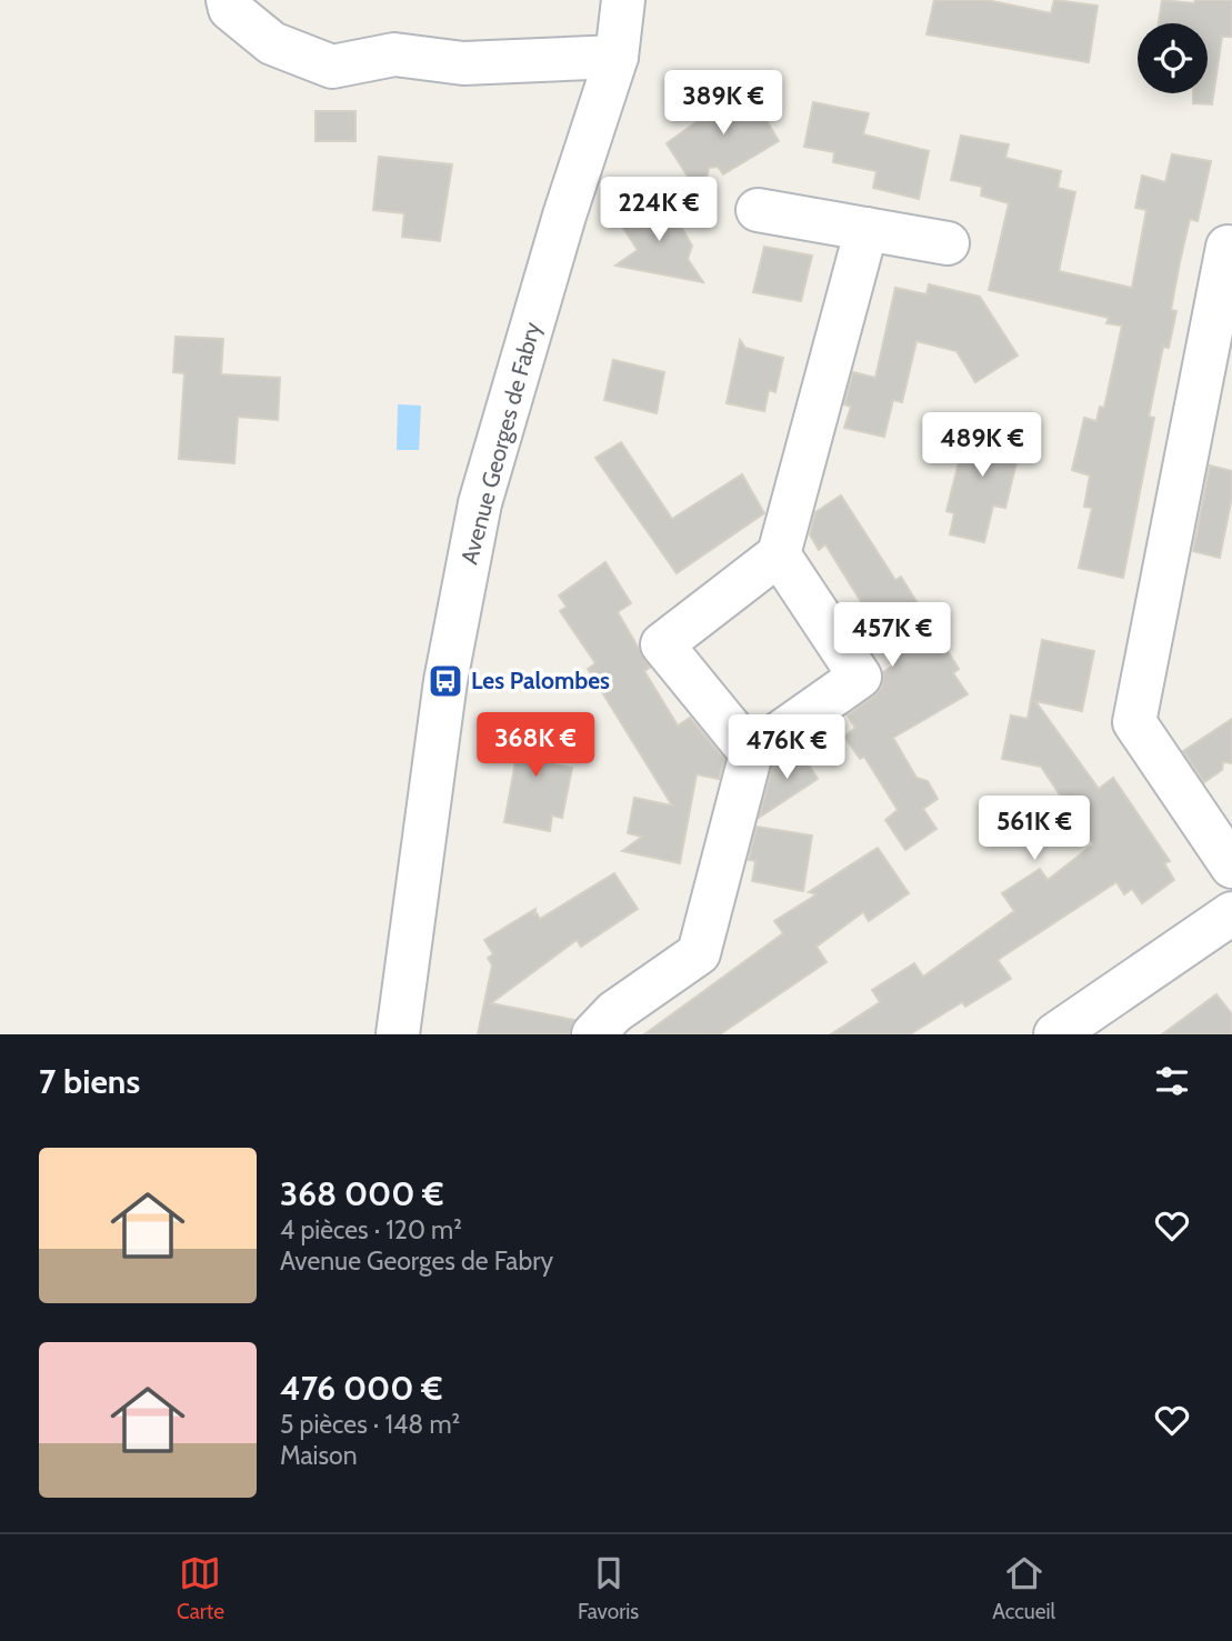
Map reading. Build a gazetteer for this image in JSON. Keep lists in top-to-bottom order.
{
  "streets": {
    "street": ["Avenue Georges de Fabry"]
  },
  "places": {
    "bus stop": ["Les Palombes"]
  },
  "page": {
    "price": [
      "389K €",
      "224K €",
      "489K €",
      "457K €",
      "368K €",
      "476K €",
      "561K €"
    ],
    "heading": "7 biens",
    "list": [
      {
        "name": "368 000 €",
        "note": "4 pièces · 120 m² · Avenue Georges de Fabry"
      },
      {
        "name": "476 000 €",
        "note": "5 pièces · 148 m² · Maison"
      }
    ],
    "tabs": ["Carte", "Favoris", "Accueil"]
  }
}
